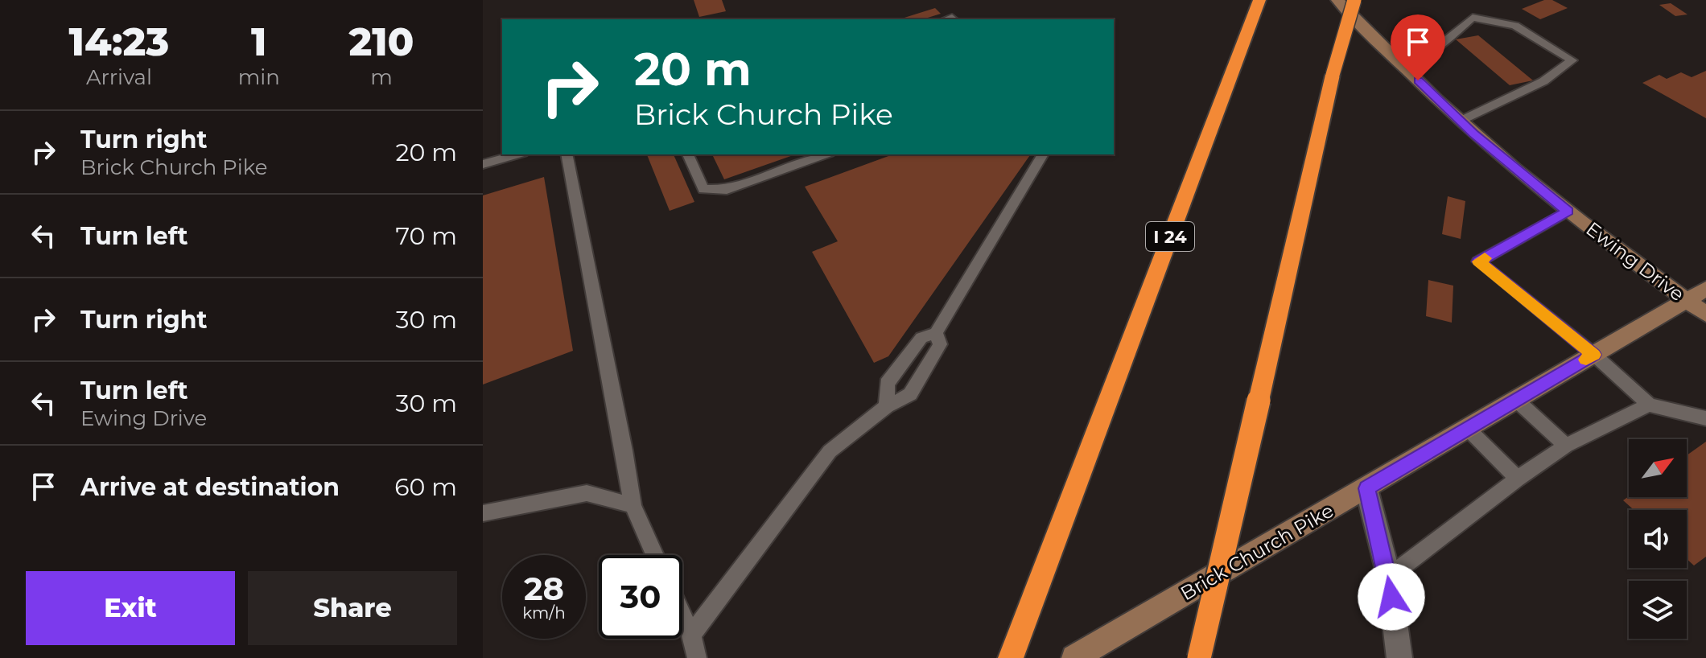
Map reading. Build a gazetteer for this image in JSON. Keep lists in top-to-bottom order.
{
  "streets": {
    "highway": ["I 24"],
    "main road": ["Ewing Drive", "Brick Church Pike"]
  },
  "crossings": [
    ["Ewing Drive", "Brick Church Pike"]
  ],
  "north": "top right",
  "page": {
    "eta": [
      "14:23",
      "Arrival",
      "1",
      "min",
      "210",
      "m"
    ],
    "turn": ["20 m", "Brick Church Pike"],
    "list": [
      {
        "name": "Turn right",
        "note": "Brick Church Pike",
        "value": "20 m"
      },
      {
        "name": "Turn left",
        "value": "70 m"
      },
      {
        "name": "Turn right",
        "value": "30 m"
      },
      {
        "name": "Turn left",
        "note": "Ewing Drive",
        "value": "30 m"
      },
      {
        "name": "Arrive at destination",
        "value": "60 m"
      }
    ],
    "speed": "28 km/h",
    "limit": "30",
    "buttons": ["Exit", "Share"]
  }
}
